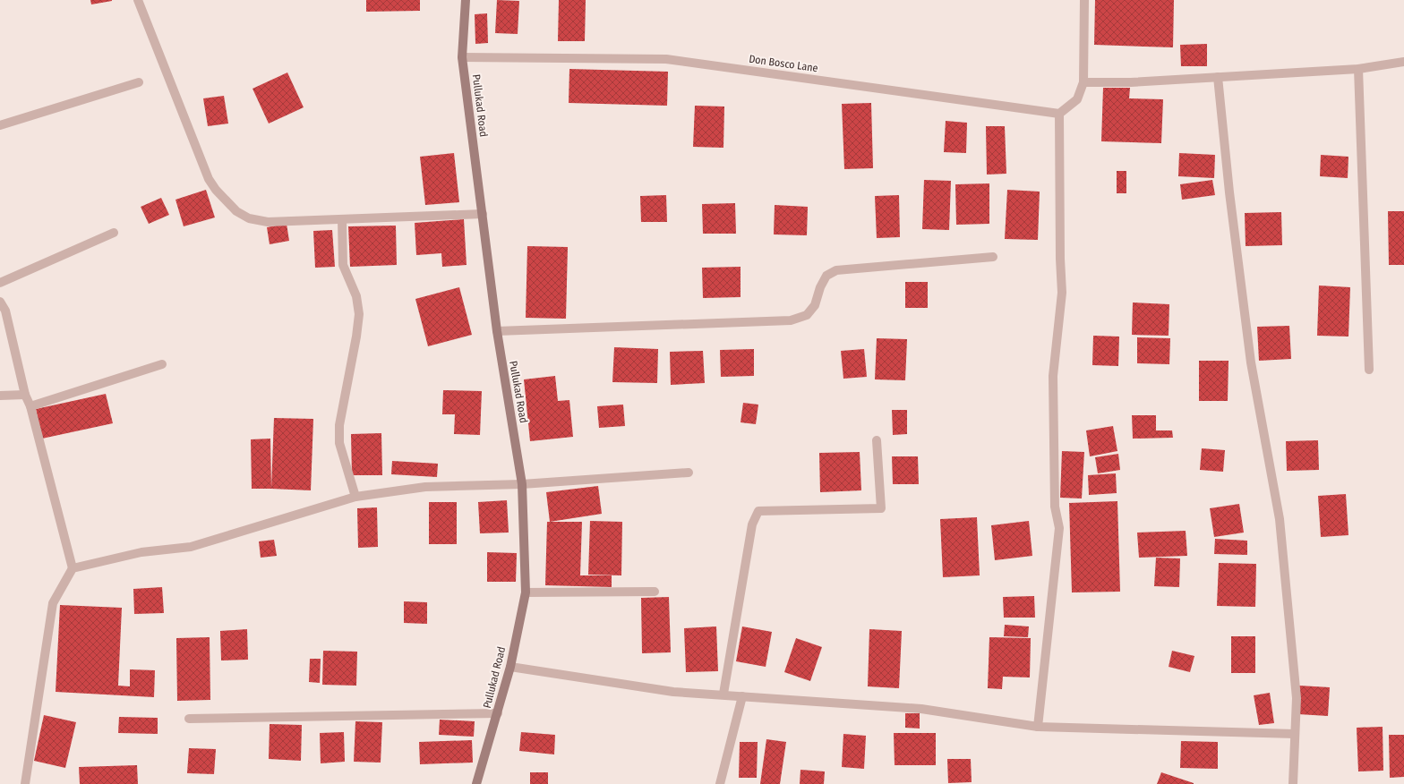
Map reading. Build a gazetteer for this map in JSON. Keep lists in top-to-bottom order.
{
  "streets": {
    "street": ["Don Bosco Lane", "Pullukad Road"]
  },
  "crossings": [
    ["Don Bosco Lane", "Pullukad Road"]
  ]
}
